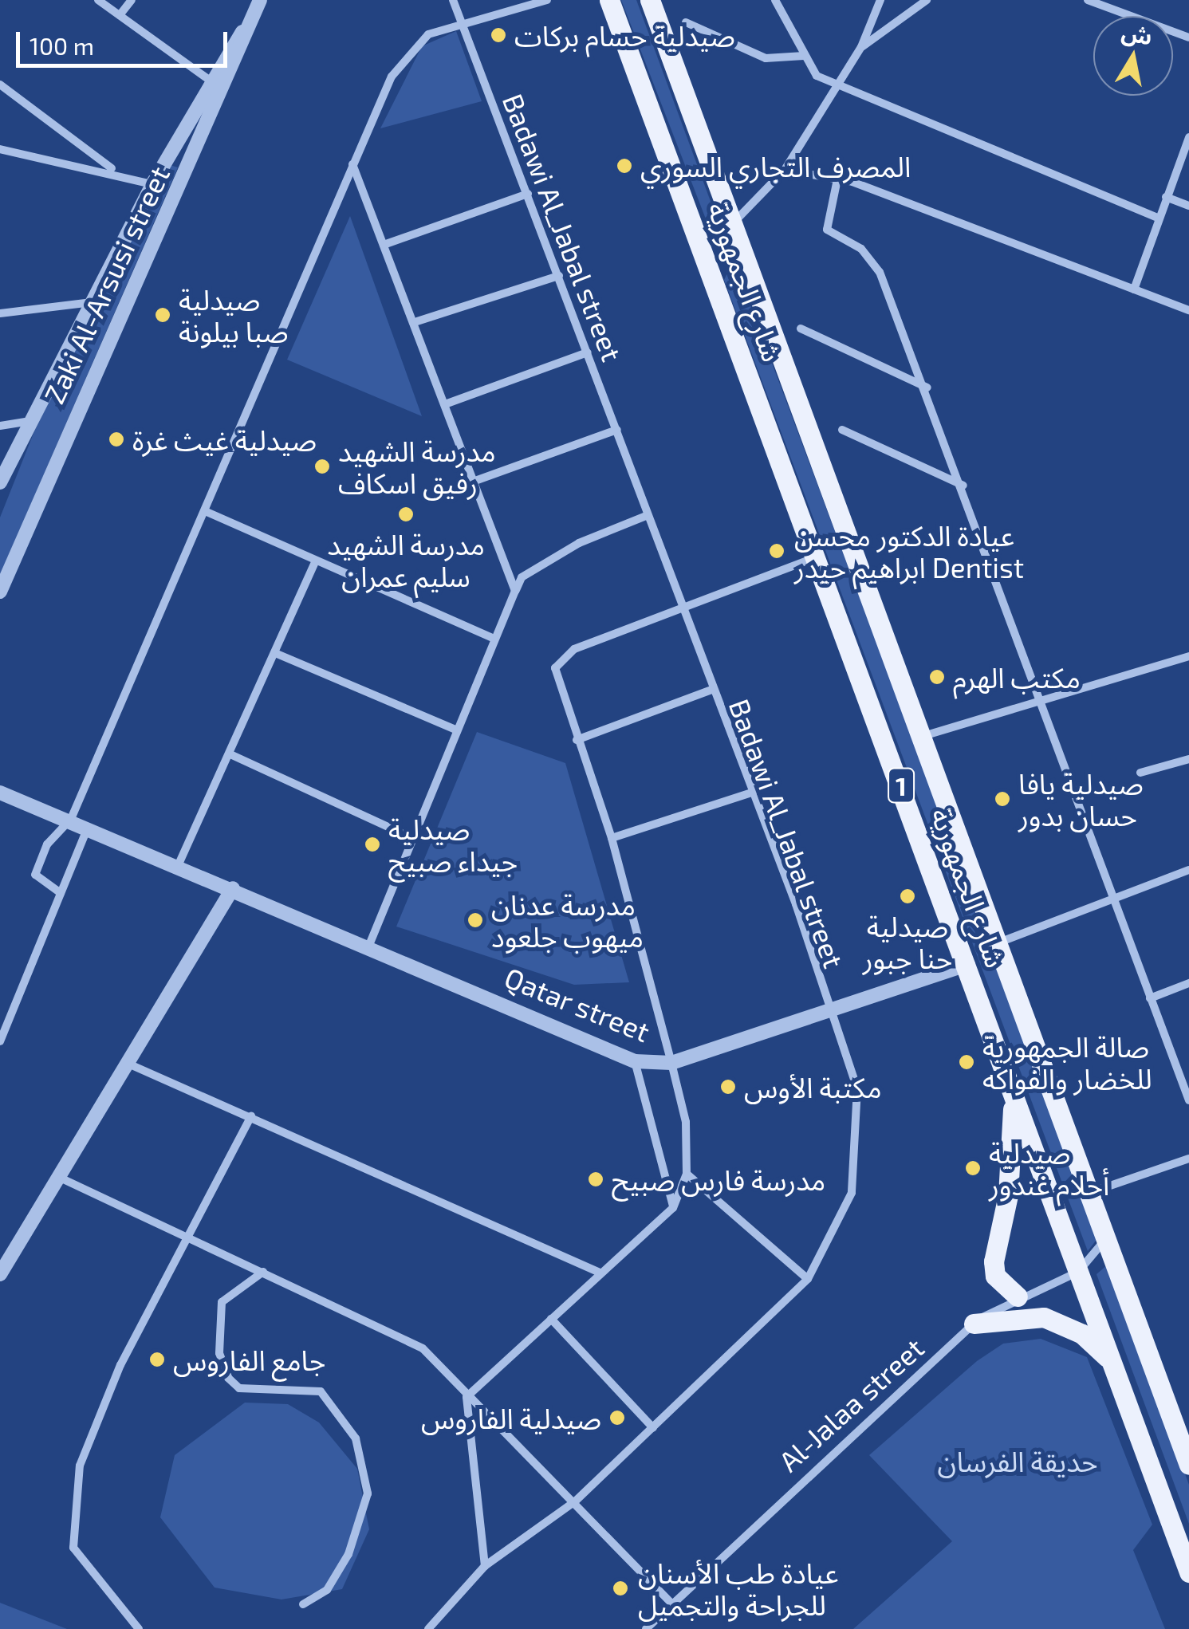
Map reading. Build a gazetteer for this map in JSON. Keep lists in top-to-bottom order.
{
  "streets": {
    "main road": ["شارع الجمهورية", "1"],
    "street": [
      "Badawi Al_Jabal street",
      "Zaki Al-Arsusi street",
      "Qatar street",
      "Al-Jalaa street"
    ]
  },
  "crossings": [
    ["Badawi Al_Jabal street", "Qatar street"],
    ["شارع الجمهورية", "Qatar street"],
    ["شارع الجمهورية", "Al-Jalaa street"]
  ],
  "parks": ["حديقة الفرسان"],
  "places": [
    "صيدلية حسام بركات",
    "المصرف التجاري السوري",
    "صيدلية صبا بيلونة",
    "صيدلية غيث غرة",
    "مدرسة الشهيد رفيق اسكاف",
    "مدرسة الشهيد سليم عمران",
    "عيادة الدكتور محسن ابراهيم حيدر Dentist",
    "مكتب الهرم",
    "صيدلية يافا حسان بدور",
    "صيدلية جيداء صبيح",
    "صيدلية حنا جبور",
    "مدرسة عدنان ميهوب جلعود",
    "صالة الجمهورية للخضار والفواكه",
    "مكتبة الأوس",
    "صيدلية أحلام غندور",
    "مدرسة فارس صبيح",
    "جامع الفاروس",
    "صيدلية الفاروس",
    "عيادة طب الأسنان للجراحة والتجميل"
  ],
  "scale_bar": "100 m",
  "north": "top"
}
